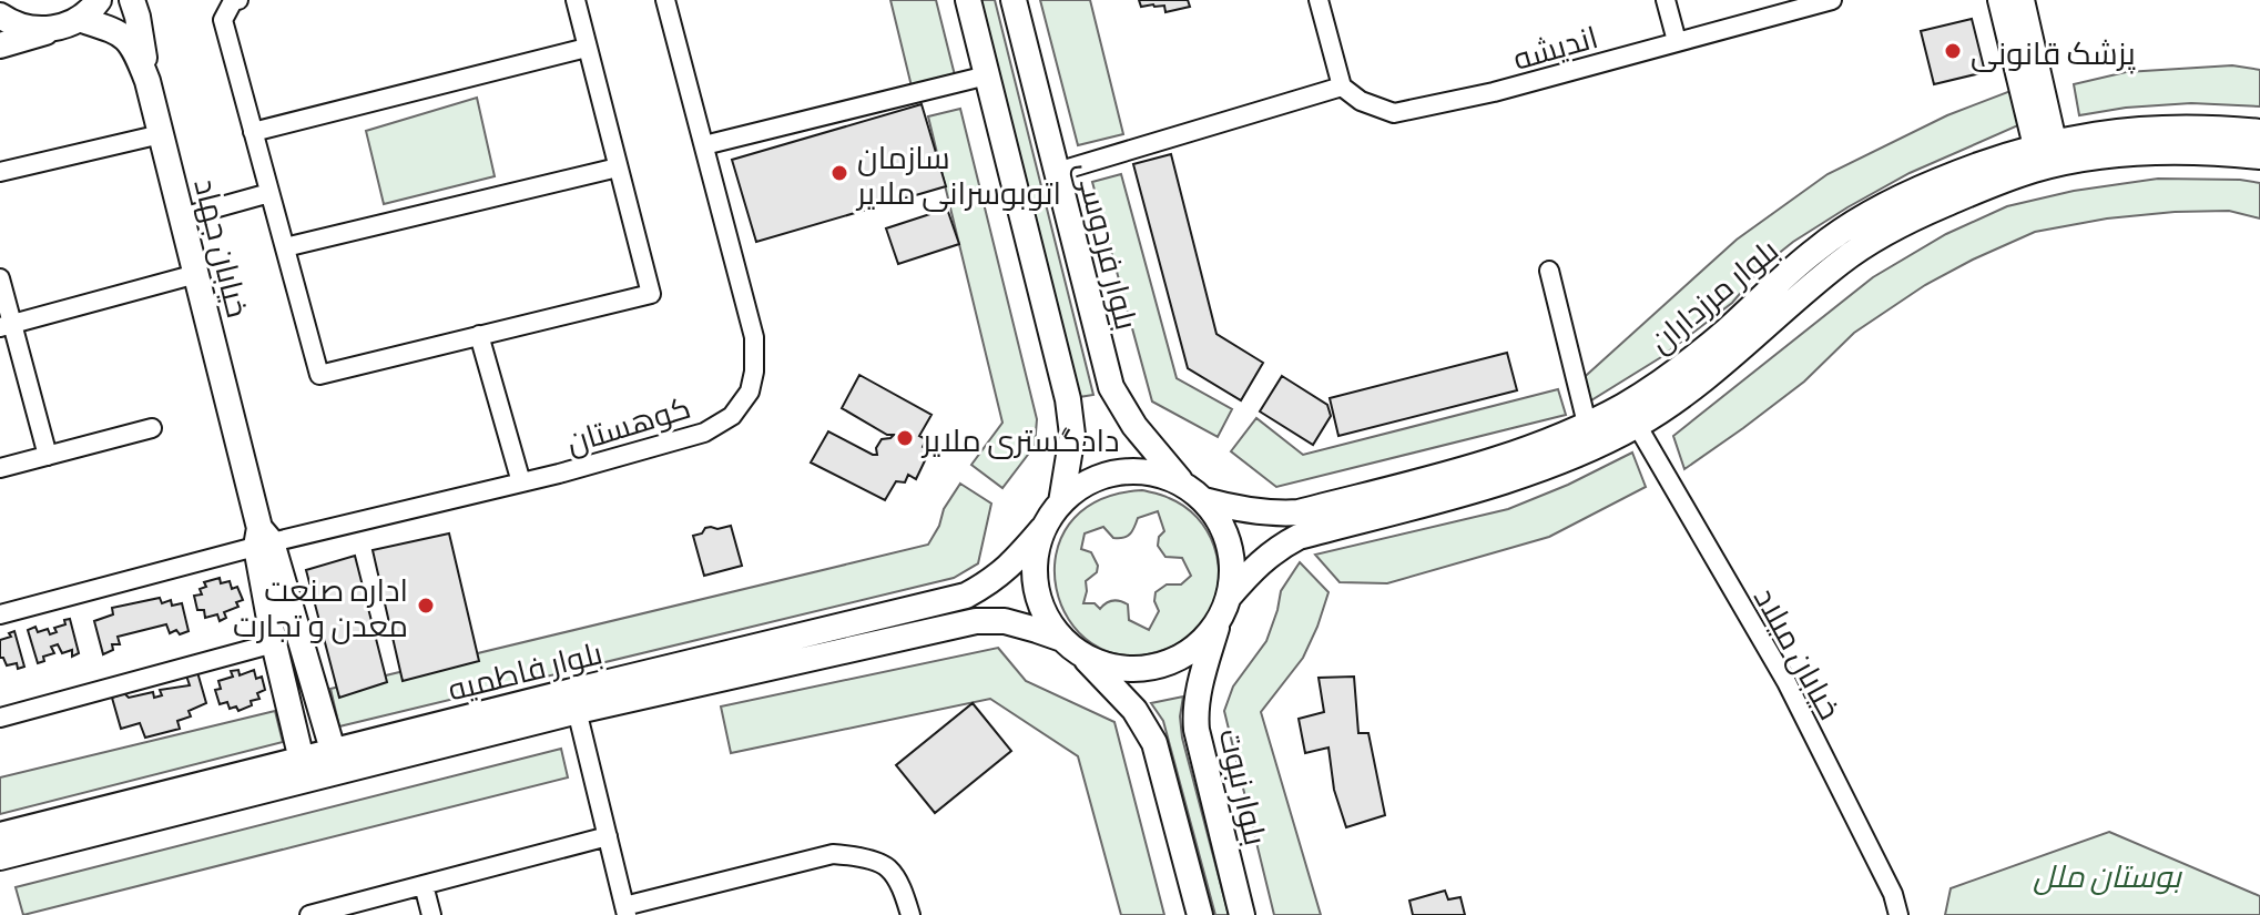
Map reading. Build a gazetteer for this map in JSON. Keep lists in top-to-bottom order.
{
  "streets": {
    "main road": [
      "بلوار فردوسی",
      "خیابان جهاد",
      "بلوار مرزداران",
      "بلوار فاطمیه",
      "بلوار نبوت"
    ],
    "street": ["اندیشه", "کوهستان", "خیابان میلاد"]
  },
  "crossings": [
    ["بلوار فردوسی", "بلوار مرزداران"],
    ["بلوار فردوسی", "بلوار فاطمیه"],
    ["بلوار فردوسی", "بلوار نبوت"],
    ["خیابان جهاد", "کوهستان"],
    ["خیابان جهاد", "بلوار فاطمیه"],
    ["بلوار مرزداران", "خیابان میلاد"],
    ["بلوار مرزداران", "بلوار فاطمیه"],
    ["بلوار مرزداران", "بلوار نبوت"],
    ["بلوار فاطمیه", "بلوار نبوت"]
  ],
  "parks": ["بوستان ملل"],
  "places": [
    "پزشک قانونی",
    "سازمان اتوبوسرانی ملایر",
    "دادگستری ملایر",
    "اداره صنعت معدن و تجارت"
  ]
}
